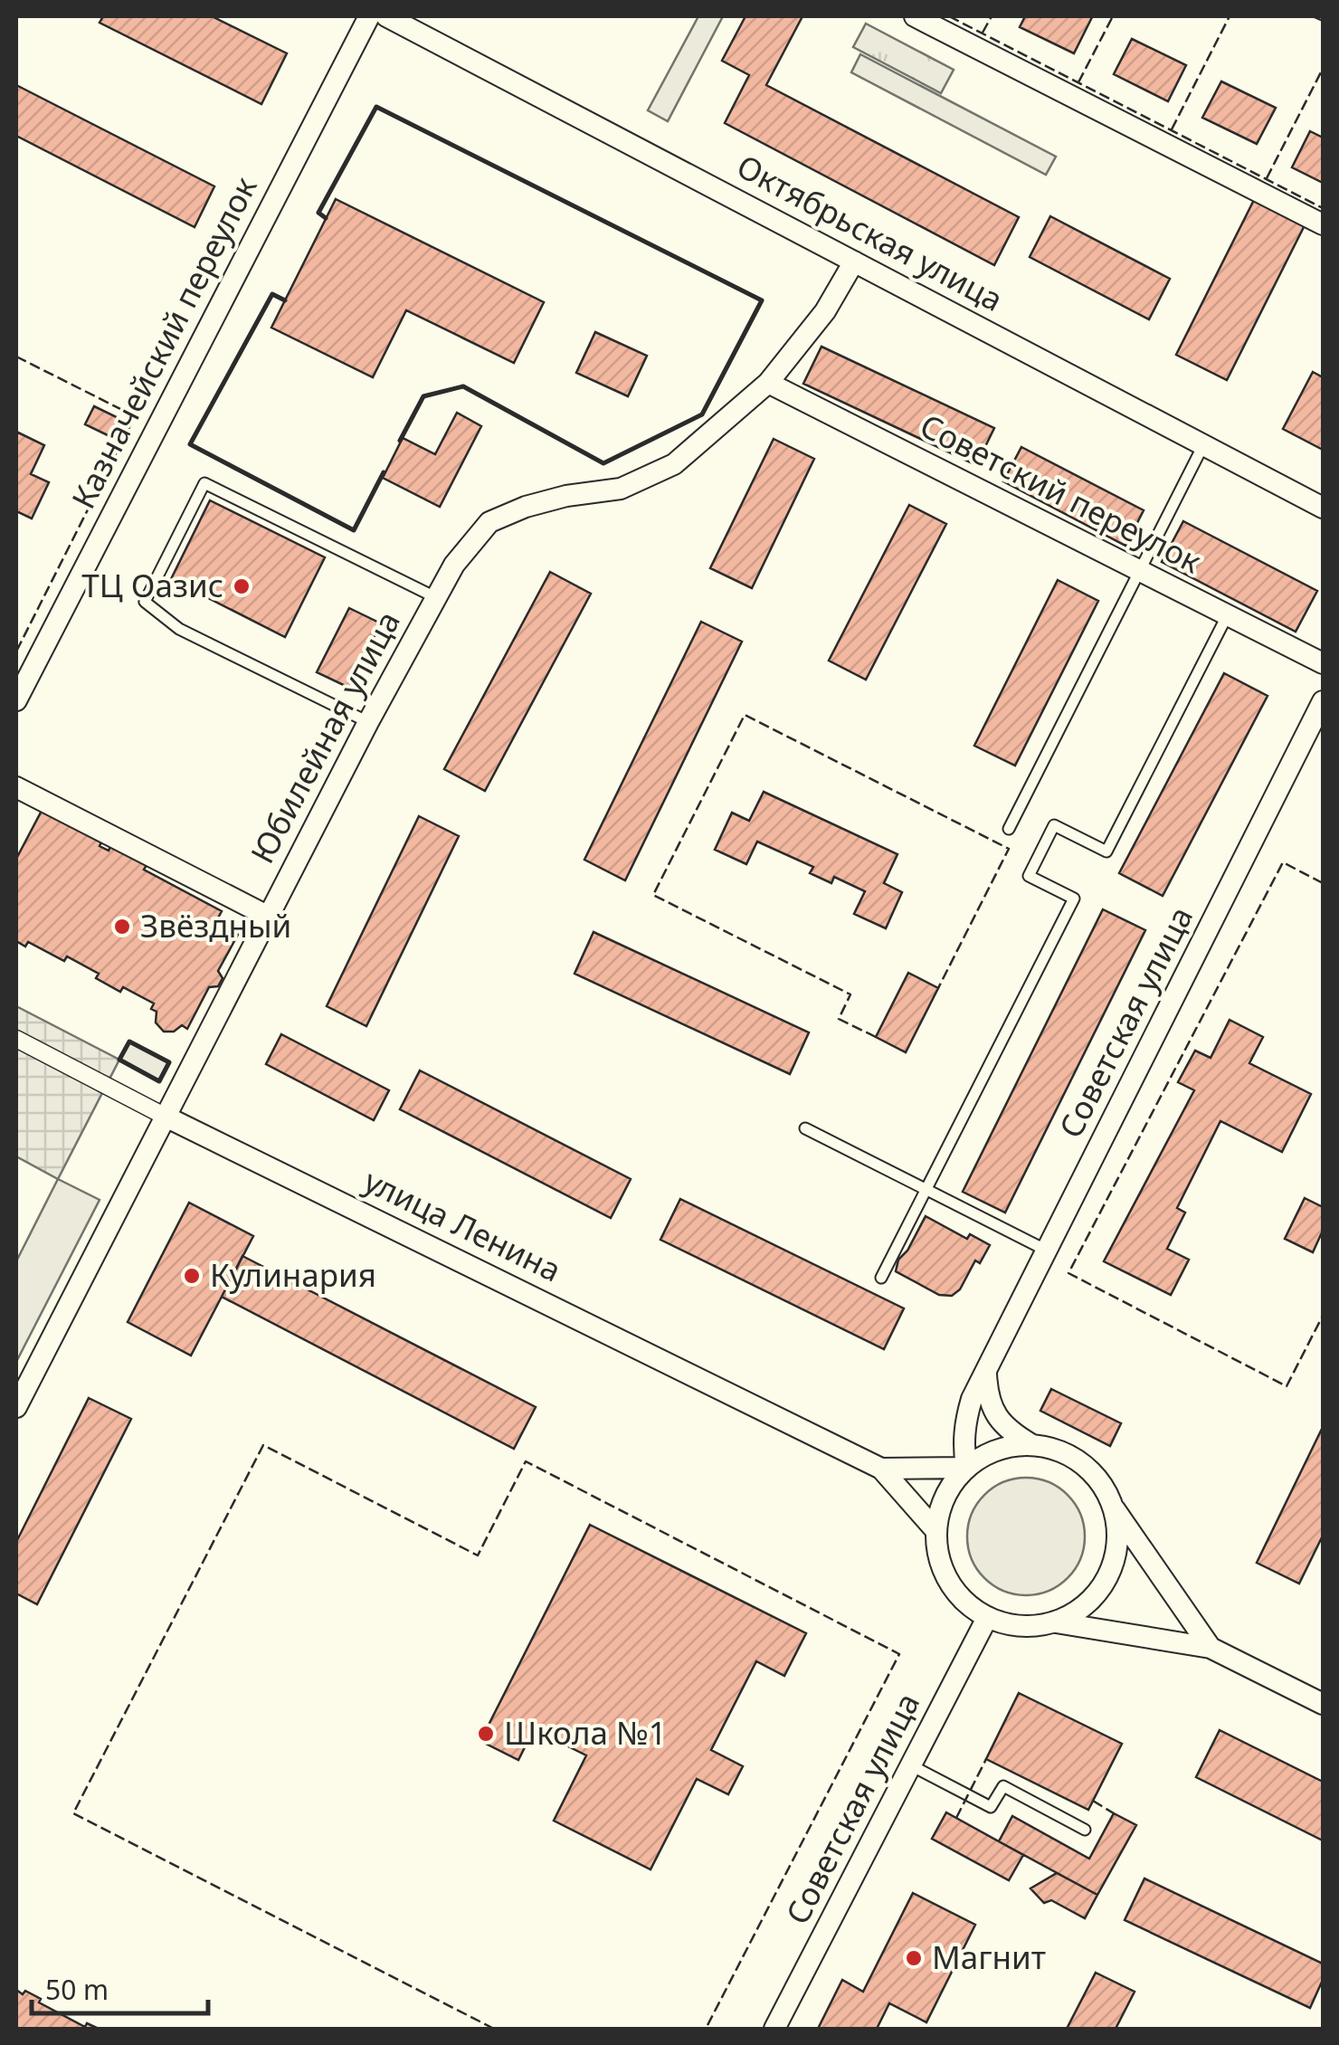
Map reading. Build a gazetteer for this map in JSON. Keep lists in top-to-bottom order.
{
  "streets": {
    "street": [
      "Октябрьская улица",
      "Казначейский переулок",
      "Советский переулок",
      "Юбилейная улица",
      "Советская улица",
      "улица Ленина"
    ]
  },
  "crossings": [
    ["Октябрьская улица", "Юбилейная улица"],
    ["Советский переулок", "Юбилейная улица"],
    ["Юбилейная улица", "улица Ленина"]
  ],
  "places": [
    "ТЦ Оазис",
    "Звёздный",
    "Кулинария",
    "Школа №1",
    "Магнит"
  ],
  "scale_bar": "50 m"
}
